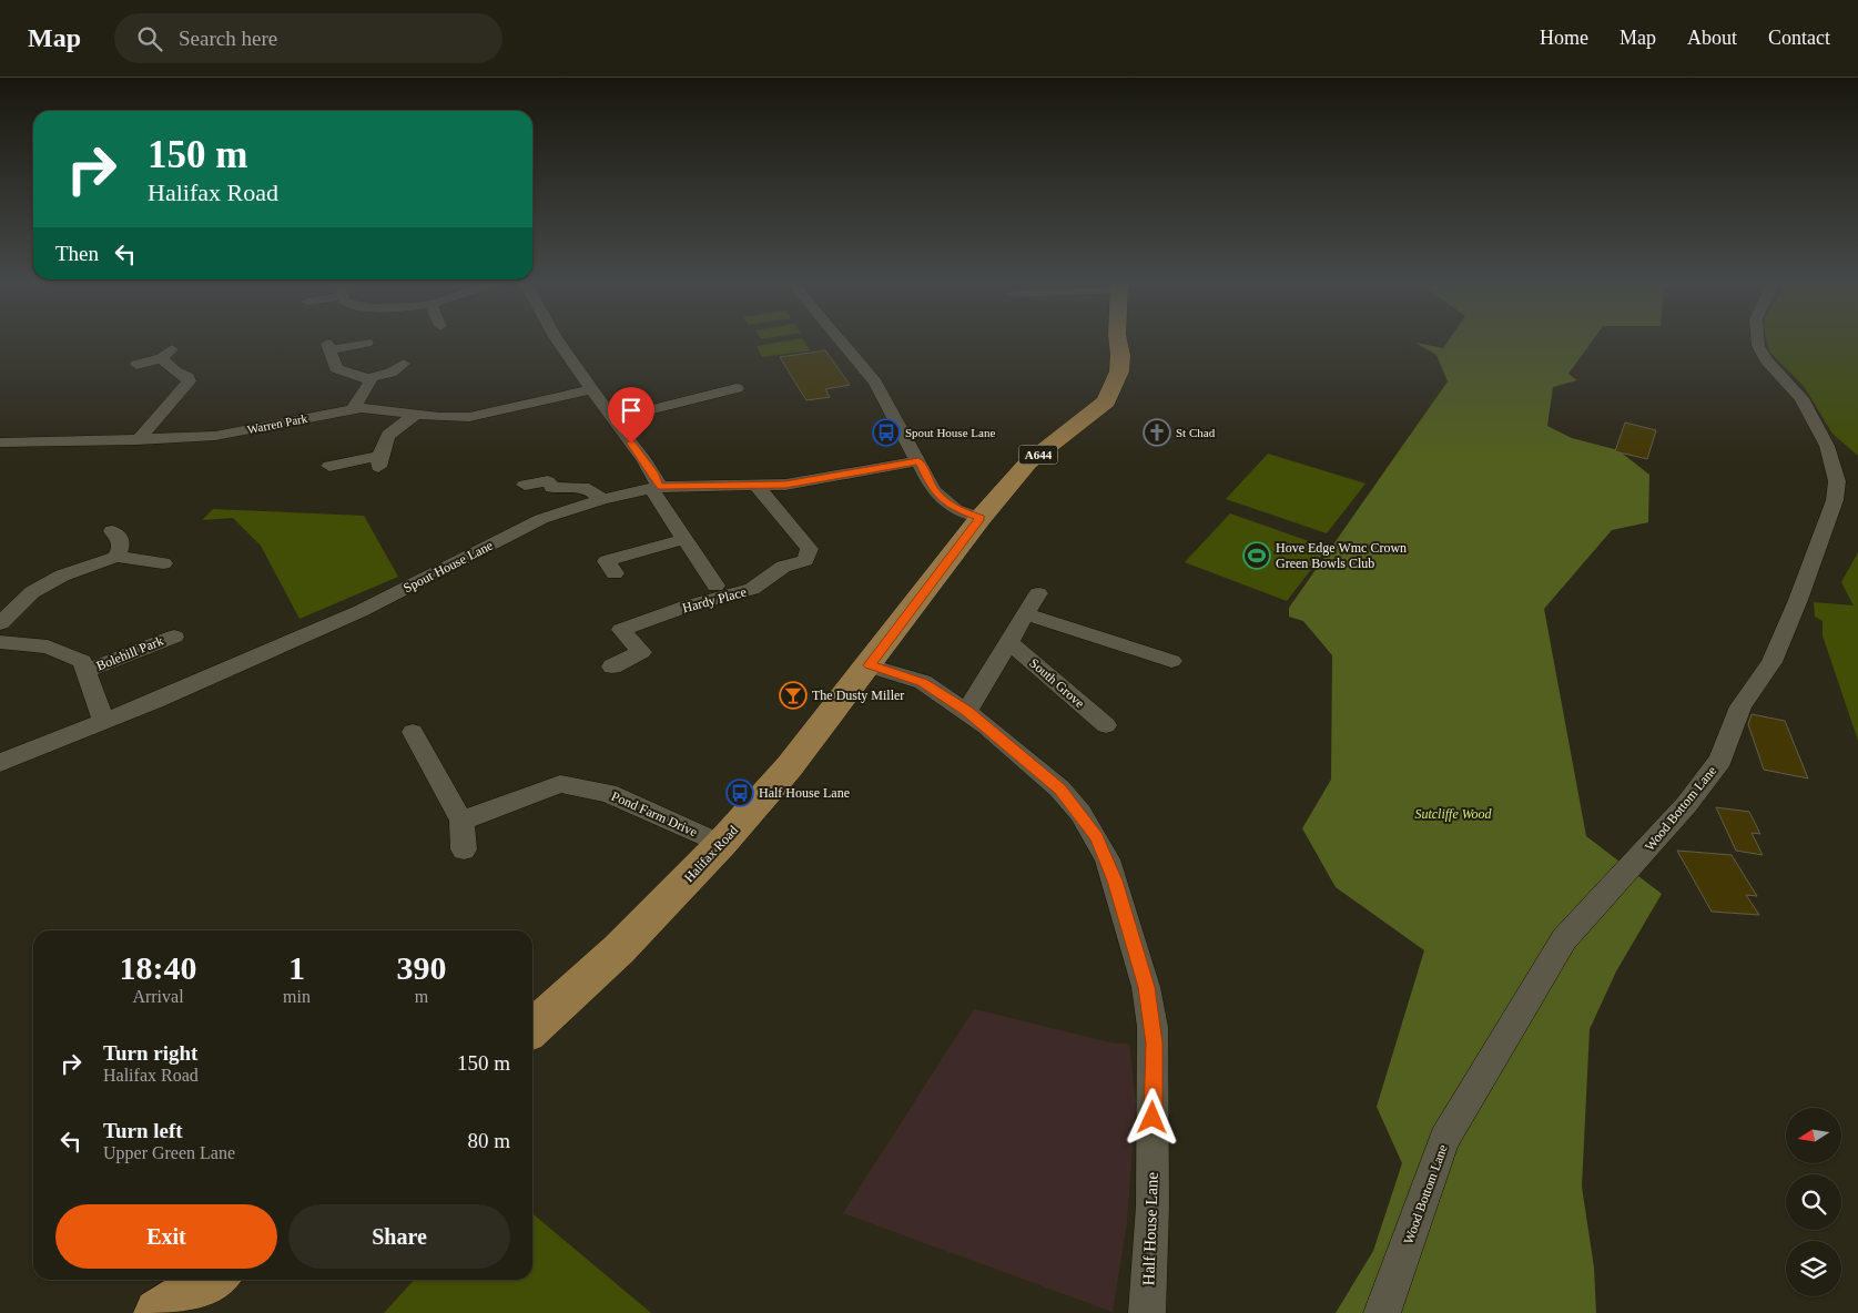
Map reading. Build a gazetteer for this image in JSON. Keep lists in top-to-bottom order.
{
  "streets": {
    "main road": ["A644", "Halifax Road"],
    "street": [
      "Warren Park",
      "Spout House Lane",
      "Hardy Place",
      "Bolehill Park",
      "South Grove",
      "Wood Bottom Lane",
      "Pond Farm Drive",
      "Half House Lane"
    ]
  },
  "crossings": [
    ["Spout House Lane", "Hardy Place"],
    ["Spout House Lane", "Bolehill Park"],
    ["Pond Farm Drive", "Halifax Road"],
    ["Halifax Road", "Half House Lane"]
  ],
  "parks": ["Sutcliffe Wood"],
  "places": {
    "bus stop": ["Spout House Lane", "Half House Lane"],
    "church": ["St Chad"],
    "sports": ["Hove Edge Wmc Crown Green Bowls Club"],
    "bar": ["The Dusty Miller"]
  },
  "north": "left",
  "page": {
    "header": "Map",
    "search": "Search here",
    "nav": [
      "Home",
      "Map",
      "About",
      "Contact"
    ],
    "turn": ["150 m", "Halifax Road"],
    "then": "Then",
    "eta": [
      "18:40",
      "Arrival",
      "1",
      "min",
      "390",
      "m"
    ],
    "list": [
      {
        "name": "Turn right",
        "note": "Halifax Road",
        "value": "150 m"
      },
      {
        "name": "Turn left",
        "note": "Upper Green Lane",
        "value": "80 m"
      }
    ],
    "buttons": ["Exit", "Share"]
  }
}
